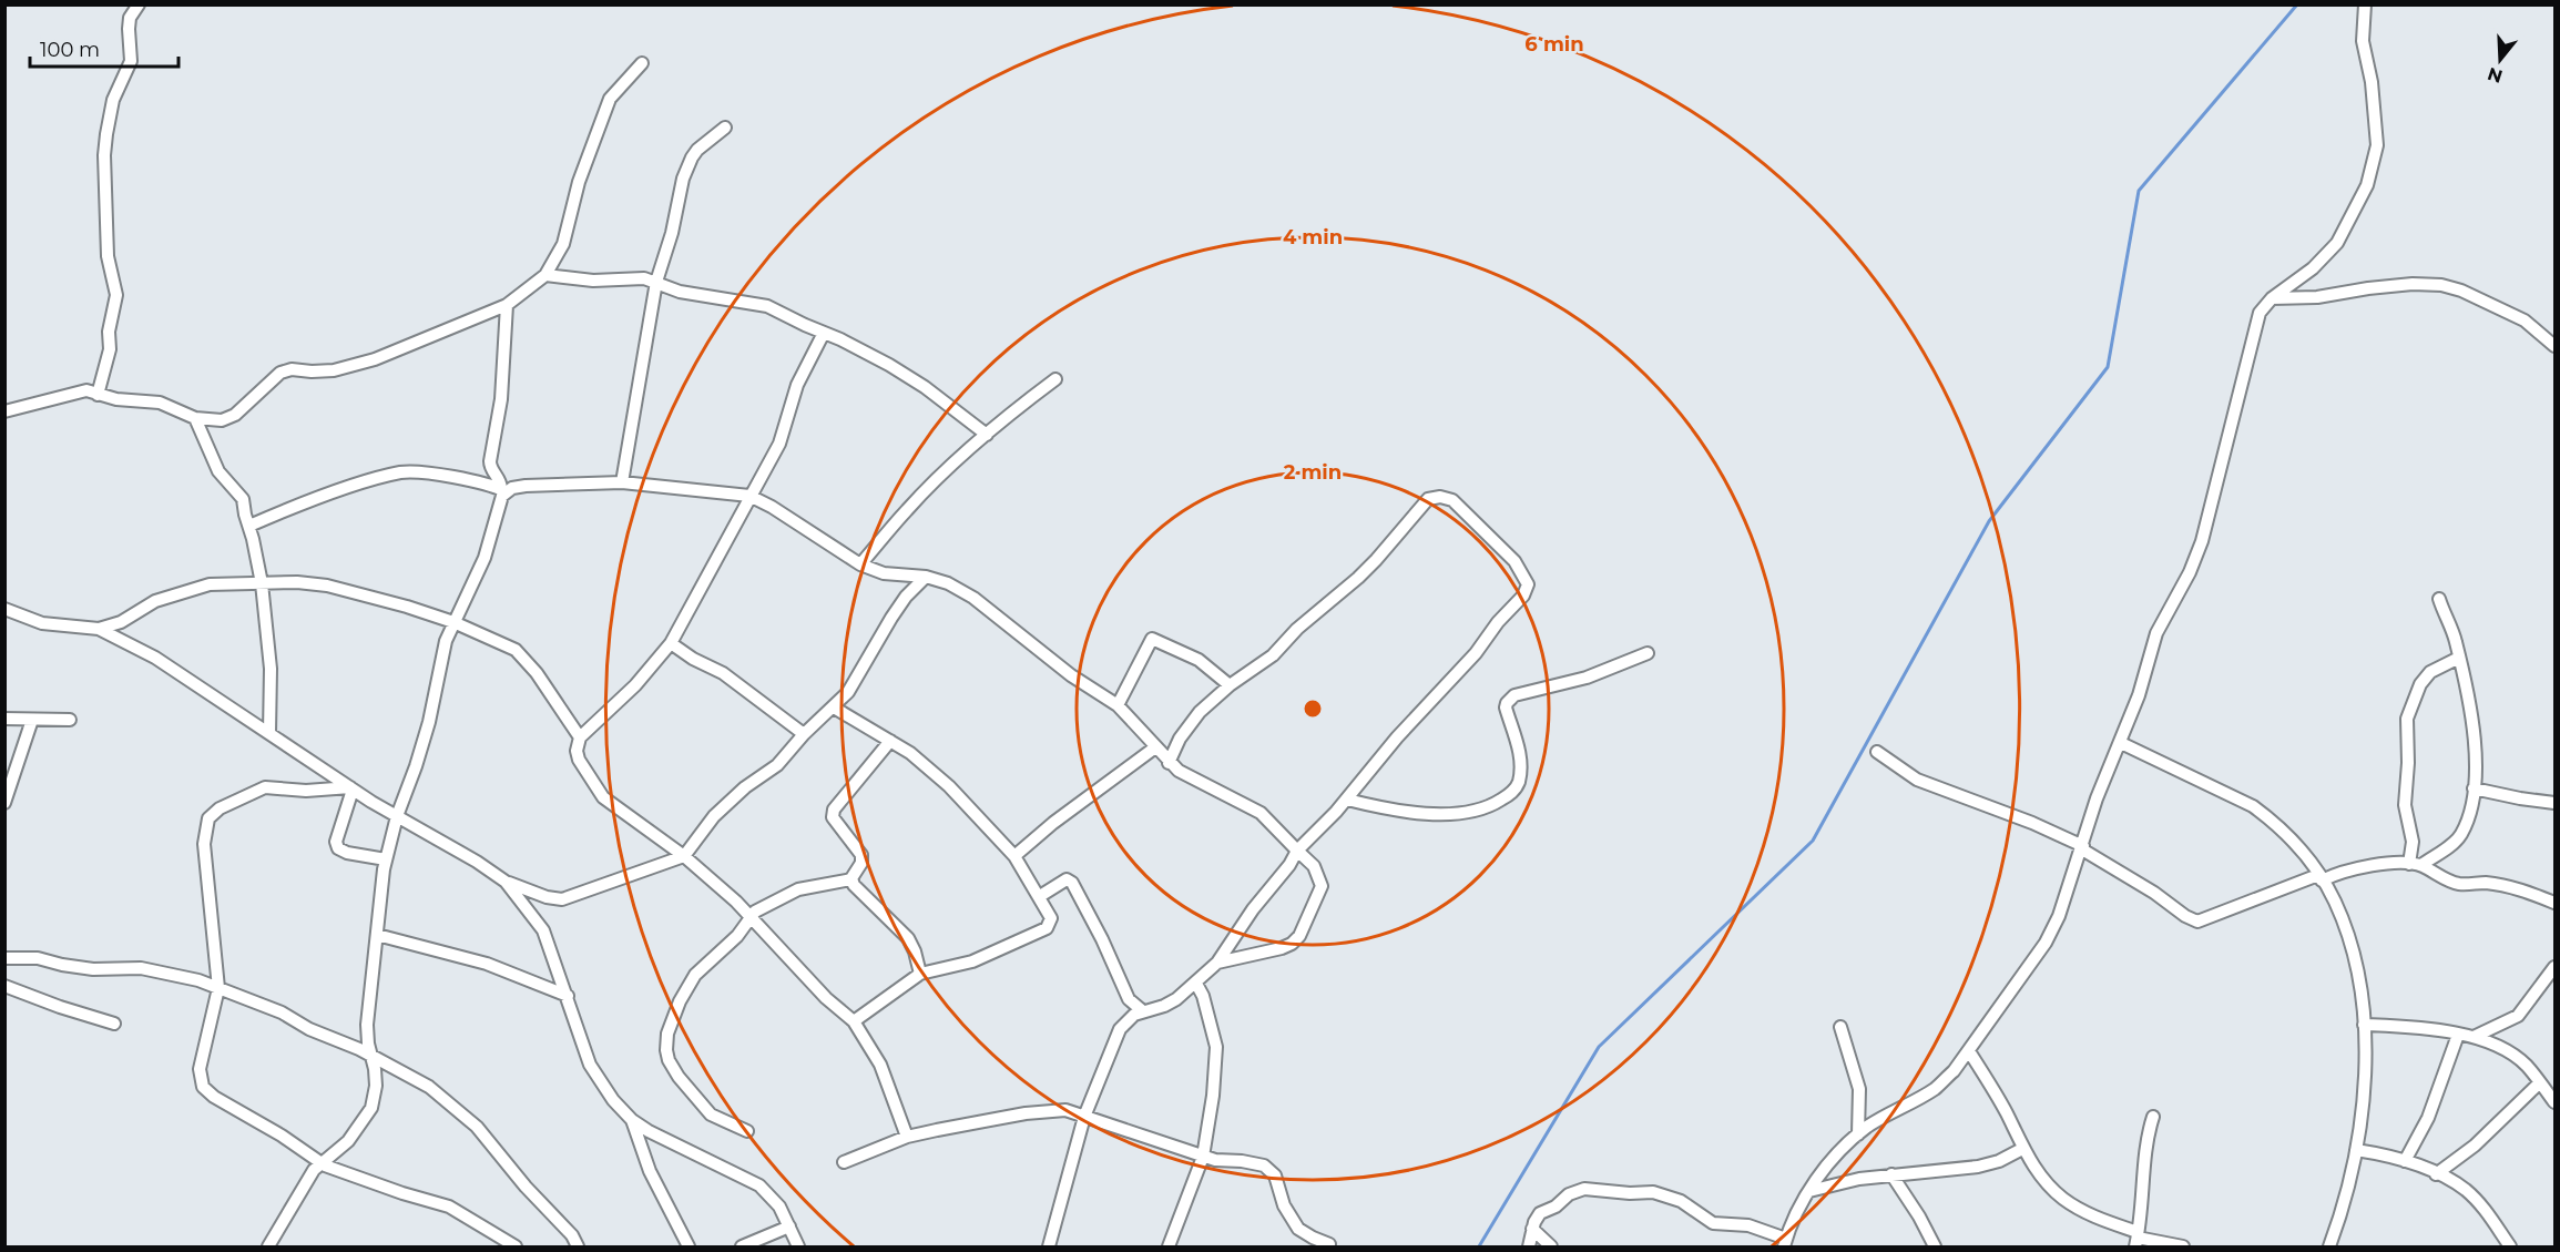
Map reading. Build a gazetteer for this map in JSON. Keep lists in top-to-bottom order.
{
  "scale_bar": "100 m",
  "north": "bottom",
  "rings": ["6 min", "4 min", "2 min"]
}
